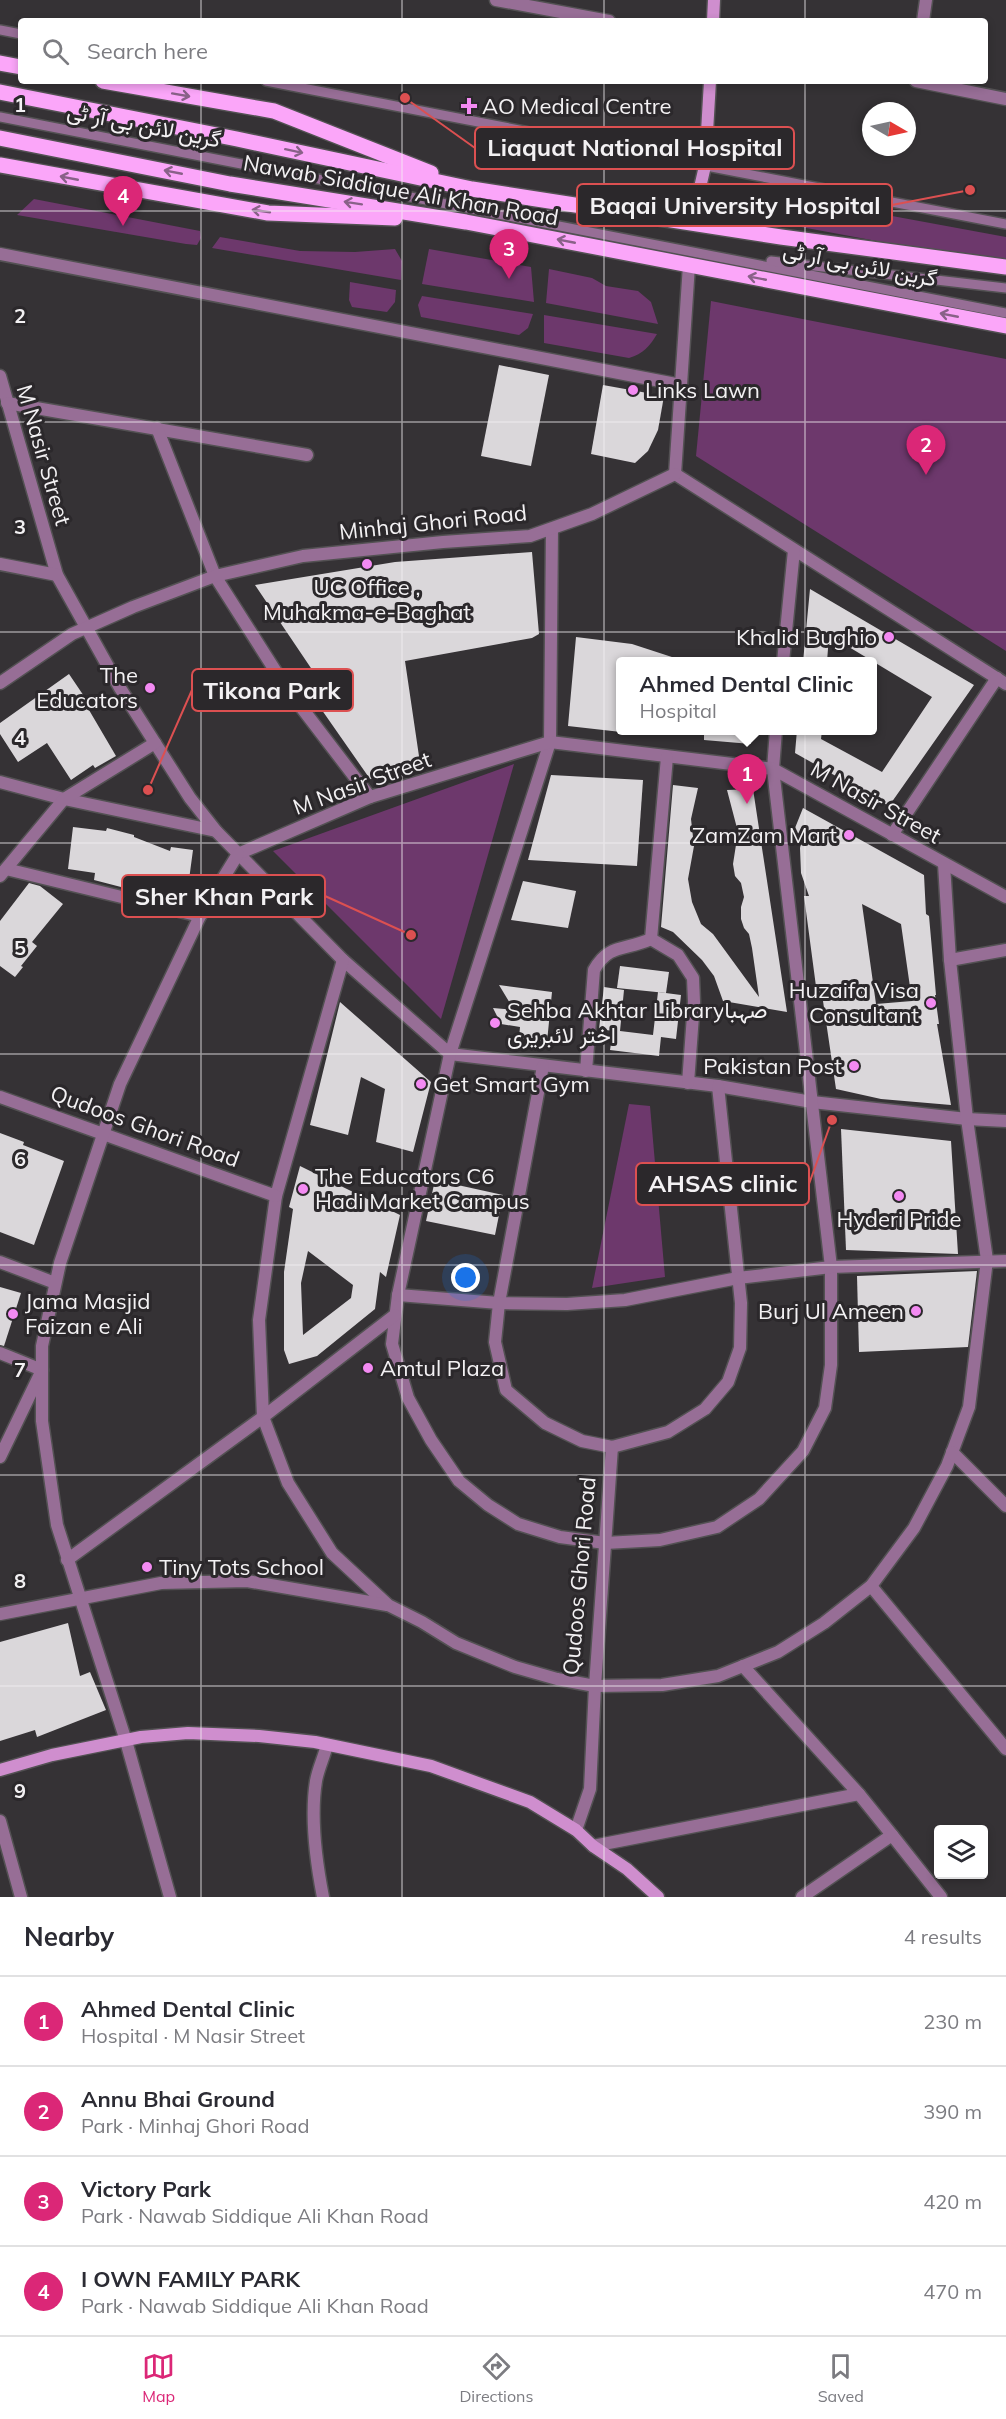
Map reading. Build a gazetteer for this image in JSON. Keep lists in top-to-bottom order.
{
  "streets": {
    "main road": ["Nawab Siddique Ali Khan Road"],
    "street": ["M Nasir Street", "Minhaj Ghori Road", "Qudoos Ghori Road"],
    "lane": ["گرین لائن بی آر ٹی"]
  },
  "crossings": [
    ["M Nasir Street", "Minhaj Ghori Road"]
  ],
  "places": {
    "other": [
      "Liaquat National Hospital",
      "Baqai University Hospital",
      "Links Lawn",
      "UC Office , Muhakma-e-Baghat",
      "Khalid Bughio",
      "The Educators",
      "Tikona Park",
      "ZamZam Mart",
      "Sher Khan Park",
      "Huzaifa Visa Consultant",
      "Sehba Akhtar Libraryصہبا اختر لائبریری",
      "Pakistan Post",
      "Get Smart Gym",
      "AHSAS clinic",
      "The Educators C6 Hadi Market Campus",
      "Hyderi Pride",
      "Burj Ul Ameen",
      "Jama Masjid Faizan e Ali",
      "Amtul Plaza",
      "Tiny Tots School"
    ],
    "health": ["AO Medical Centre"]
  },
  "north": "right",
  "page": {
    "search": "Search here",
    "pins": [
      "4",
      "3",
      "2",
      "1"
    ],
    "popup": ["Ahmed Dental Clinic", "Hospital"],
    "heading": ["Nearby", "4 results"],
    "list": [
      {
        "mark": "1",
        "name": "Ahmed Dental Clinic",
        "note": "Hospital · M Nasir Street",
        "value": "230 m"
      },
      {
        "mark": "2",
        "name": "Annu Bhai Ground",
        "note": "Park · Minhaj Ghori Road",
        "value": "390 m"
      },
      {
        "mark": "3",
        "name": "Victory Park",
        "note": "Park · Nawab Siddique Ali Khan Road",
        "value": "420 m"
      },
      {
        "mark": "4",
        "name": "I OWN FAMILY PARK",
        "note": "Park · Nawab Siddique Ali Khan Road",
        "value": "470 m"
      }
    ],
    "nav": ["Map", "Directions", "Saved"]
  },
  "grid": {
    "rows": [
      "1",
      "2",
      "3",
      "4",
      "5",
      "6",
      "7",
      "8",
      "9"
    ]
  }
}
